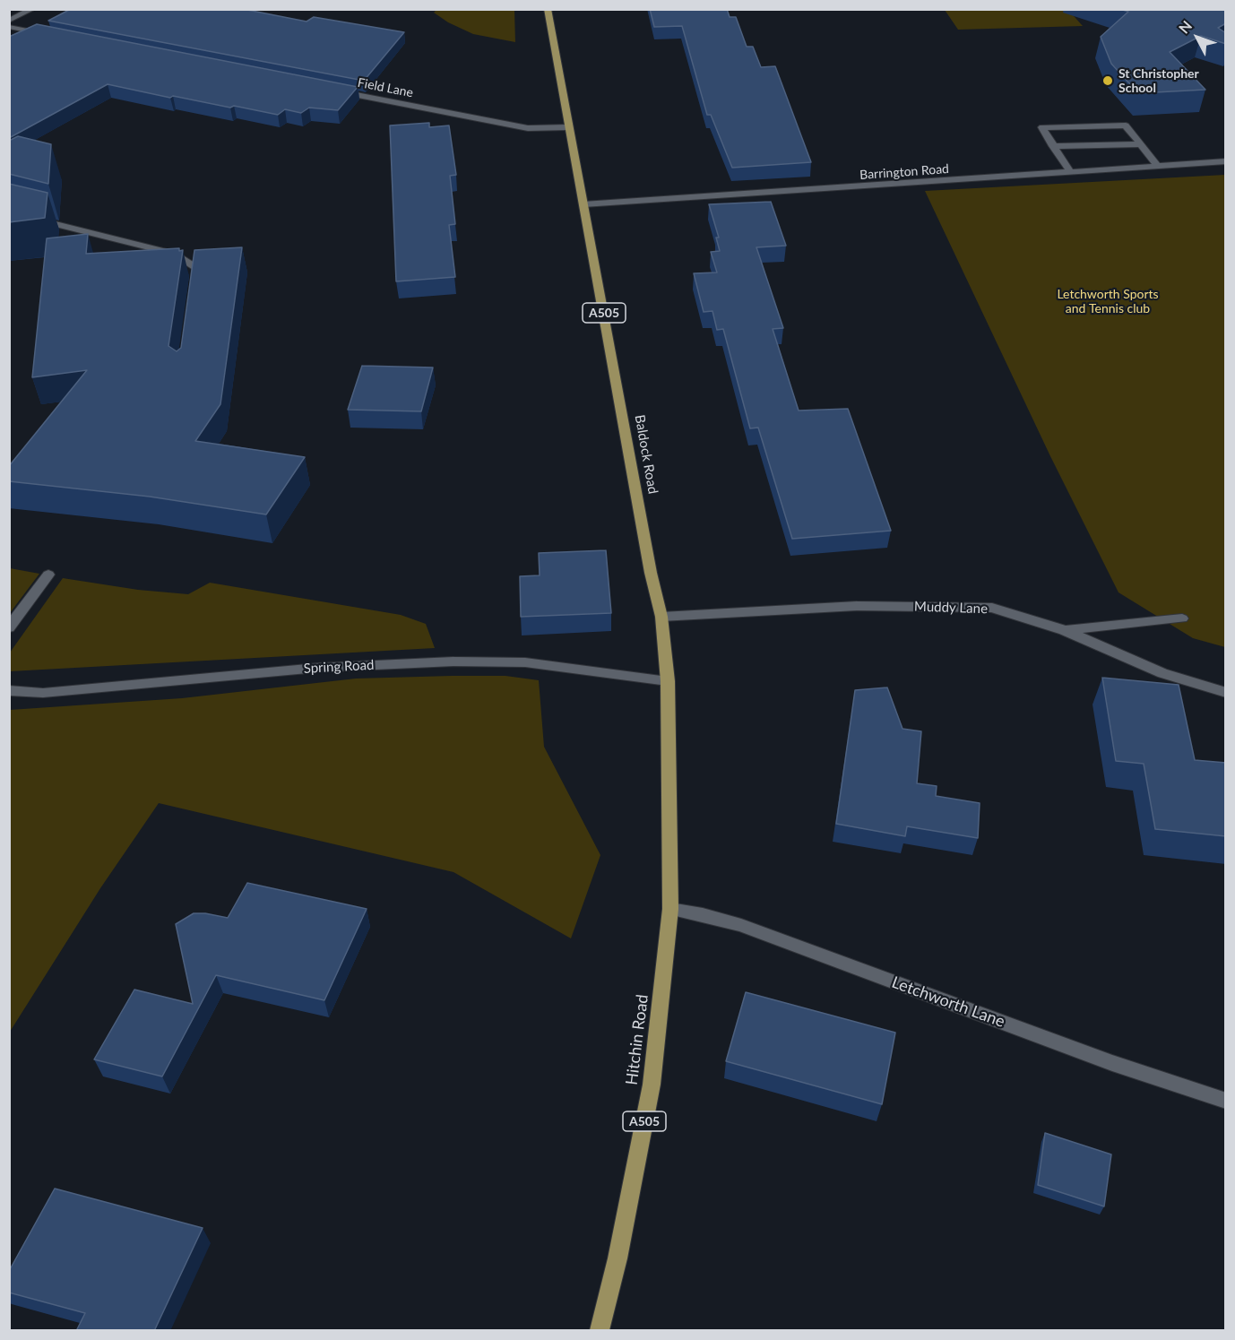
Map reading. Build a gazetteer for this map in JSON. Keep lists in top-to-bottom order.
{
  "streets": {
    "main road": ["A505", "Baldock Road", "Hitchin Road"],
    "street": [
      "Field Lane",
      "Barrington Road",
      "Muddy Lane",
      "Spring Road",
      "Letchworth Lane"
    ]
  },
  "crossings": [
    ["Field Lane", "Baldock Road"],
    ["Barrington Road", "Baldock Road"],
    ["Baldock Road", "Muddy Lane"],
    ["Baldock Road", "Spring Road"],
    ["Baldock Road", "Letchworth Lane"],
    ["Baldock Road", "Hitchin Road"],
    ["Letchworth Lane", "Hitchin Road"]
  ],
  "parks": ["Letchworth Sports and Tennis club"],
  "places": ["St Christopher School"],
  "north": "top left"
}
